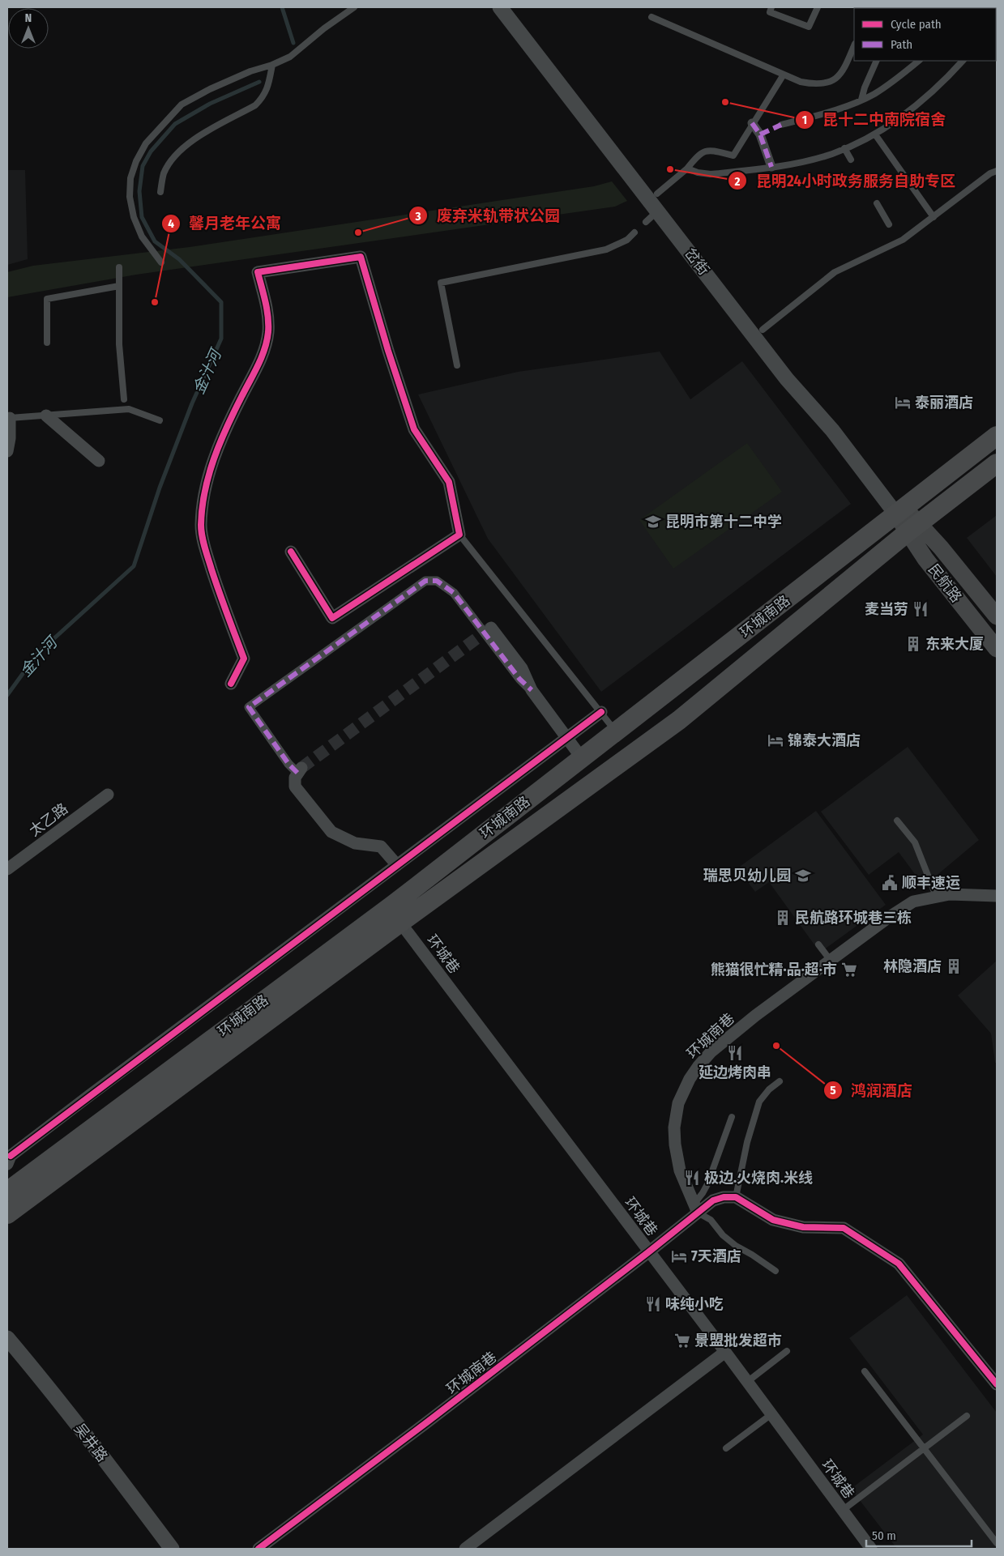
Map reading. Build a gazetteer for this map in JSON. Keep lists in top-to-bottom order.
{
  "streets": {
    "main road": ["民航路", "环城南路"],
    "street": [
      "岔街",
      "太乙路",
      "环城巷",
      "环城南巷",
      "吴井路"
    ]
  },
  "crossings": [
    ["岔街", "民航路"],
    ["岔街", "环城南路"],
    ["民航路", "环城南路"],
    ["环城南路", "环城巷"],
    ["环城巷", "环城南巷"]
  ],
  "water": ["金汁河"],
  "places": {
    "other": [
      "昆十二中南院宿舍",
      "昆明24小时政务服务自助专区",
      "废弃米轨带状公园",
      "馨月老年公寓",
      "鸿润酒店"
    ],
    "hotel": ["泰丽酒店", "锦泰大酒店", "7天酒店"],
    "school or university": ["昆明市第十二中学", "瑞思贝幼儿园"],
    "restaurant": [
      "麦当劳",
      "延边烤肉串",
      "极边.火烧肉.米线",
      "味纯小吃"
    ],
    "building": ["东来大厦", "民航路环城巷三栋", "林隐酒店"],
    "public building": ["顺丰速运"],
    "supermarket": ["熊猫很忙精·品·超·市", "景盟批发超市"]
  },
  "legend": ["Cycle path", "Path"],
  "scale_bar": "50 m",
  "north": "top"
}
